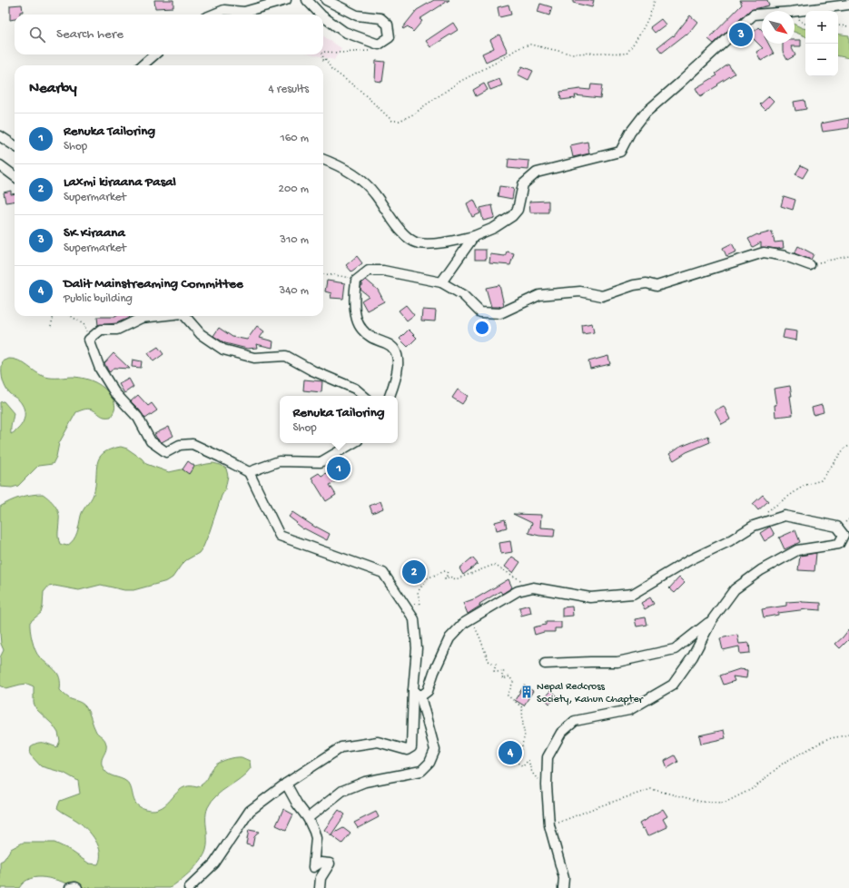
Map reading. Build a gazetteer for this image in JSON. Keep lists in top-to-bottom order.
{
  "places": {
    "building": ["Nepal Redcross Society, Kahun Chapter"]
  },
  "north": "bottom right",
  "page": {
    "map_buttons": ["+", "−"],
    "search": "Search here",
    "pins": [
      "3",
      "1",
      "2",
      "4"
    ],
    "heading": ["Nearby", "4 results"],
    "list": [
      {
        "mark": "1",
        "name": "Renuka Tailoring",
        "note": "Shop",
        "value": "160 m"
      },
      {
        "mark": "2",
        "name": "Laxmi kiraana Pasal",
        "note": "Supermarket",
        "value": "200 m"
      },
      {
        "mark": "3",
        "name": "SK Kiraana",
        "note": "Supermarket",
        "value": "310 m"
      },
      {
        "mark": "4",
        "name": "Dalit Mainstreaming Committee",
        "note": "Public building",
        "value": "340 m"
      }
    ],
    "popup": ["Renuka Tailoring", "Shop"]
  }
}
